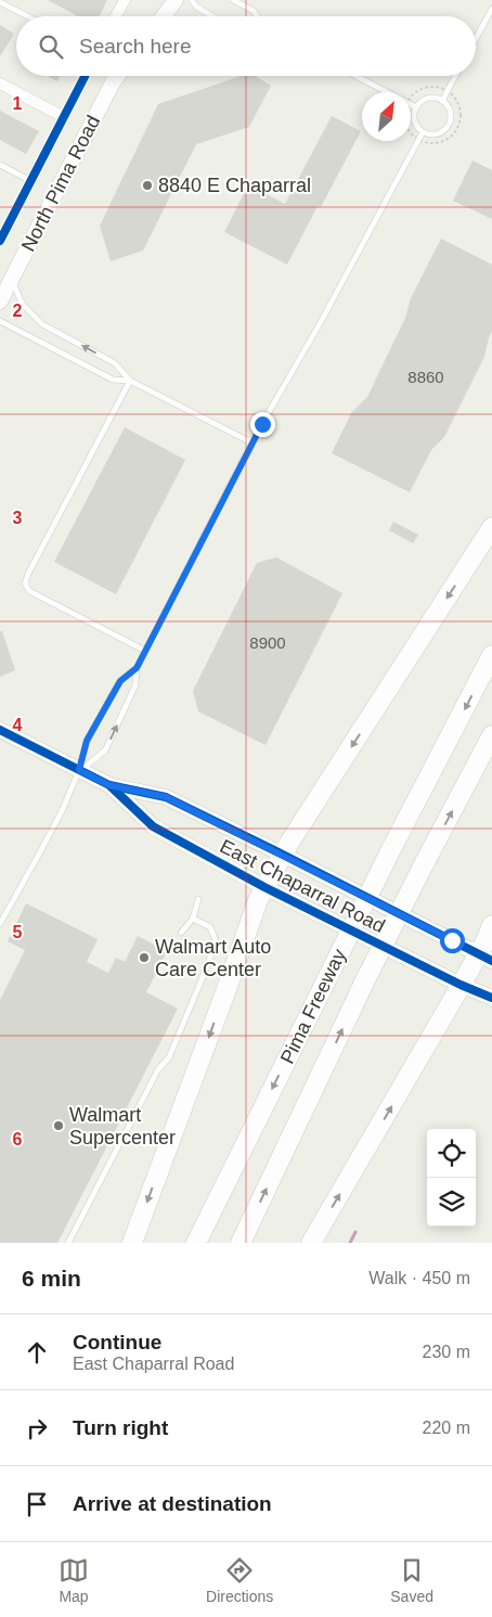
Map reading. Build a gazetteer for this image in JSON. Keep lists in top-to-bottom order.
{
  "streets": {
    "highway": ["Pima Freeway"],
    "main road": ["North Pima Road", "East Chaparral Road"]
  },
  "places": ["8840 E Chaparral", "Walmart Auto Care Center", "Walmart Supercenter"],
  "house_numbers": ["8860", "8900"],
  "north": "top right",
  "page": {
    "search": "Search here",
    "heading": ["6 min", "Walk · 450 m"],
    "list": [
      ["Continue", "East Chaparral Road", "230 m"],
      ["Turn right", "220 m"],
      "Arrive at destination"
    ],
    "nav": ["Map", "Directions", "Saved"]
  },
  "grid": {
    "rows": [
      "1",
      "2",
      "3",
      "4",
      "5",
      "6"
    ]
  }
}
